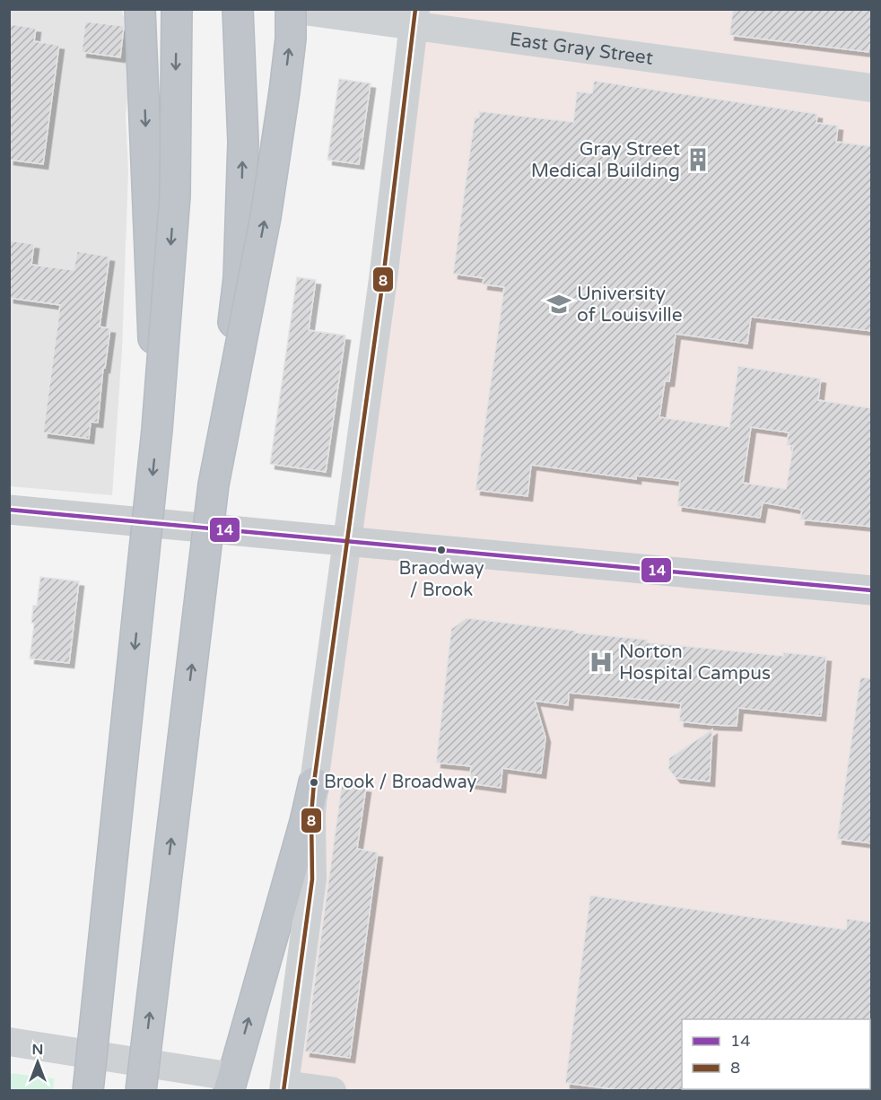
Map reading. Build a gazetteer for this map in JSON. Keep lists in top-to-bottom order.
{
  "streets": {
    "street": ["East Gray Street"]
  },
  "places": {
    "building": ["Gray Street Medical Building"],
    "school or university": ["University of Louisville"],
    "other": ["Braodway / Brook", "Brook / Broadway"],
    "hospital": ["Norton Hospital Campus"]
  },
  "lines": ["transit line 8", "transit line 14"],
  "legend": ["14", "8"],
  "north": "top"
}
